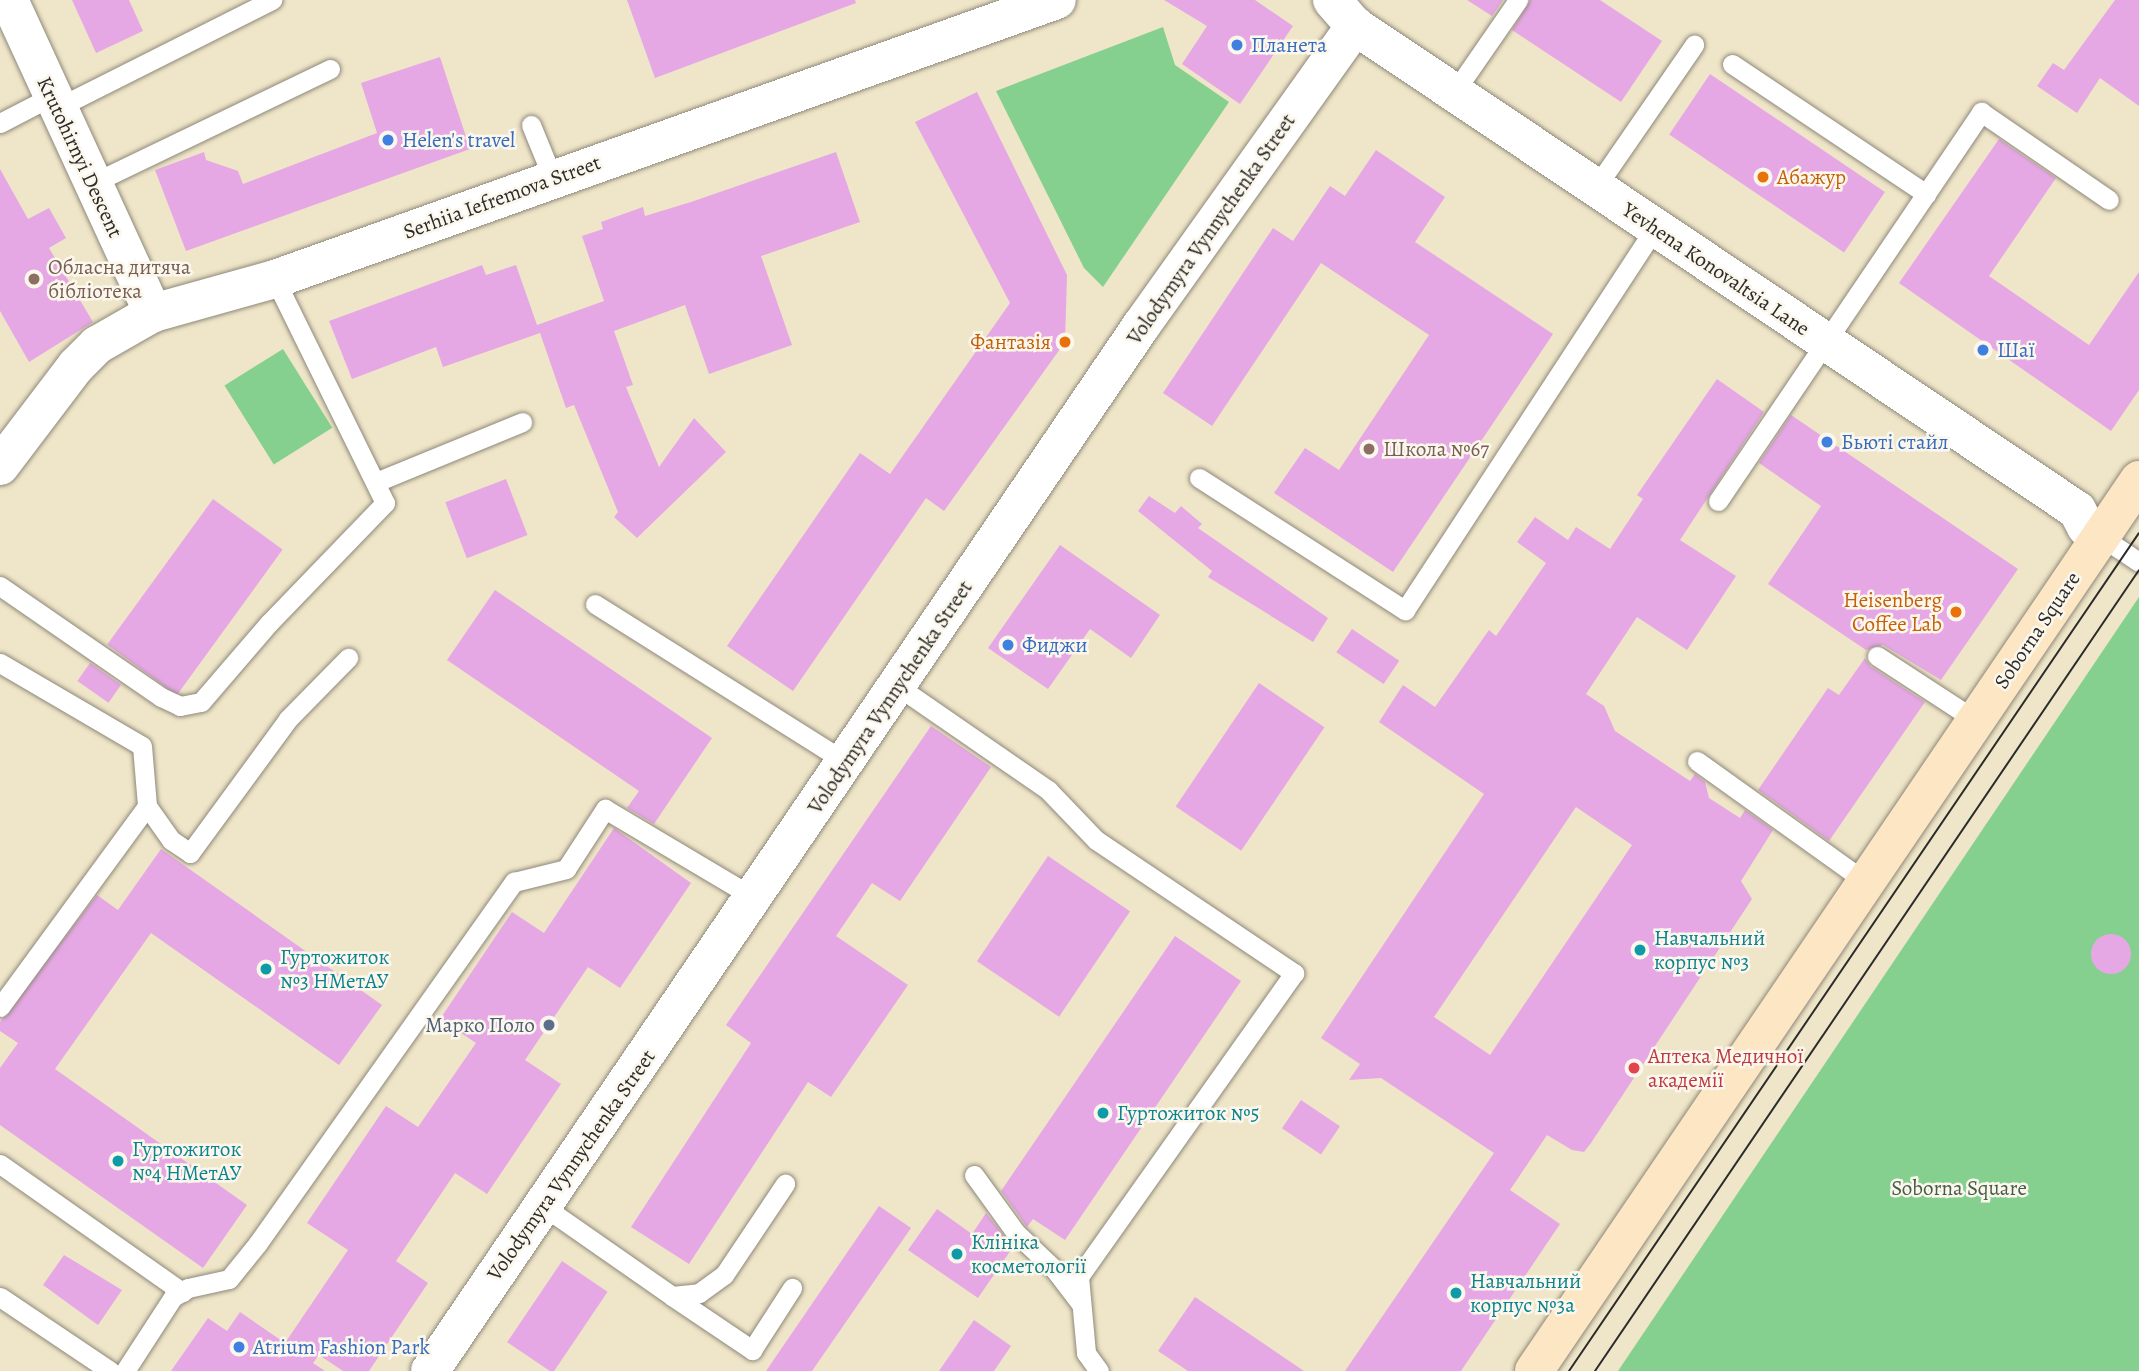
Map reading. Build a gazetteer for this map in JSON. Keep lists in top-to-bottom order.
{
  "streets": {
    "main road": ["Soborna Square"],
    "street": [
      "Krutohirnyi Descent",
      "Serhiia Iefremova Street",
      "Volodymyra Vynnychenka Street",
      "Yevhena Konovaltsia Lane"
    ]
  },
  "crossings": [
    ["Krutohirnyi Descent", "Serhiia Iefremova Street"],
    ["Volodymyra Vynnychenka Street", "Yevhena Konovaltsia Lane"],
    ["Yevhena Konovaltsia Lane", "Soborna Square"]
  ],
  "parks": ["Soborna Square"],
  "places": [
    "Планета",
    "Helen's travel",
    "Абажур",
    "Обласна дитяча бібліотека",
    "Фантазія",
    "Шаї",
    "Бьюті стайл",
    "Школа №67",
    "Heisenberg Coffee Lab",
    "Фиджи",
    "Навчальний корпус №3",
    "Гуртожиток №3 НМетАУ",
    "Марко Поло",
    "Аптека Медичної академії",
    "Гуртожиток №5",
    "Гуртожиток №4 НМетАУ",
    "Клініка косметології",
    "Навчальний корпус №3а",
    "Atrium Fashion Park"
  ]
}
